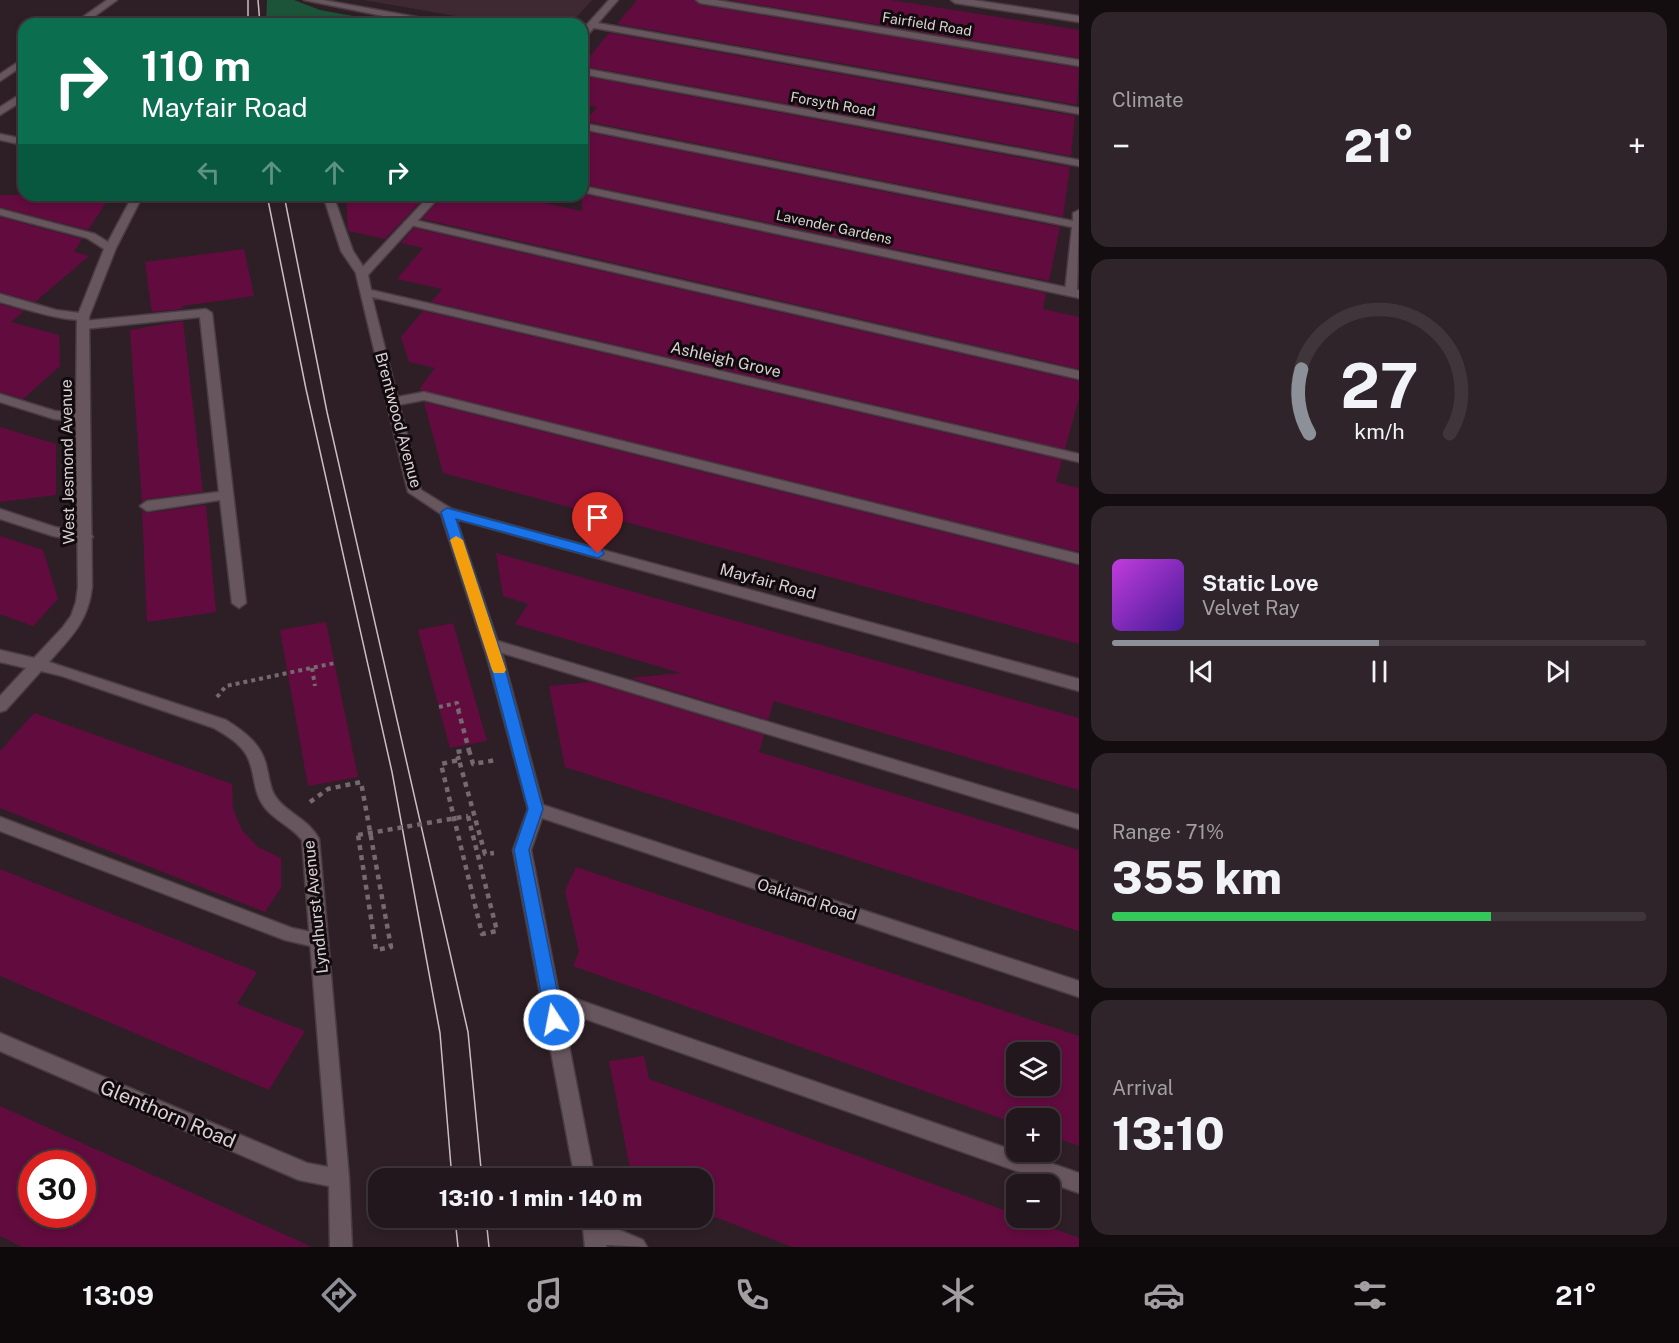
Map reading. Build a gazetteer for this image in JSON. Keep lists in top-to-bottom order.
{
  "streets": {
    "street": [
      "Fairfield Road",
      "Forsyth Road",
      "Lavender Gardens",
      "Ashleigh Grove",
      "Brentwood Avenue",
      "West Jesmond Avenue",
      "Mayfair Road",
      "Oakland Road",
      "Lyndhurst Avenue",
      "Glenthorn Road"
    ]
  },
  "crossings": [
    ["Ashleigh Grove", "Brentwood Avenue"],
    ["Brentwood Avenue", "Mayfair Road"],
    ["West Jesmond Avenue", "Lyndhurst Avenue"],
    ["Lyndhurst Avenue", "Glenthorn Road"]
  ],
  "page": {
    "tile": [
      "Climate",
      ["Range · 71%", "355 km"],
      ["Arrival", "13:10"]
    ],
    "turn": ["110 m", "Mayfair Road"],
    "heat": ["−", "21°", "+"],
    "song": ["Static Love", "Velvet Ray"],
    "map_buttons": ["+", "−"],
    "limit": "30",
    "trip": "13:10 · 1 min · 140 m",
    "tabs": ["13:09", "21°"],
    "gauge": ["27", "km/h"]
  }
}
